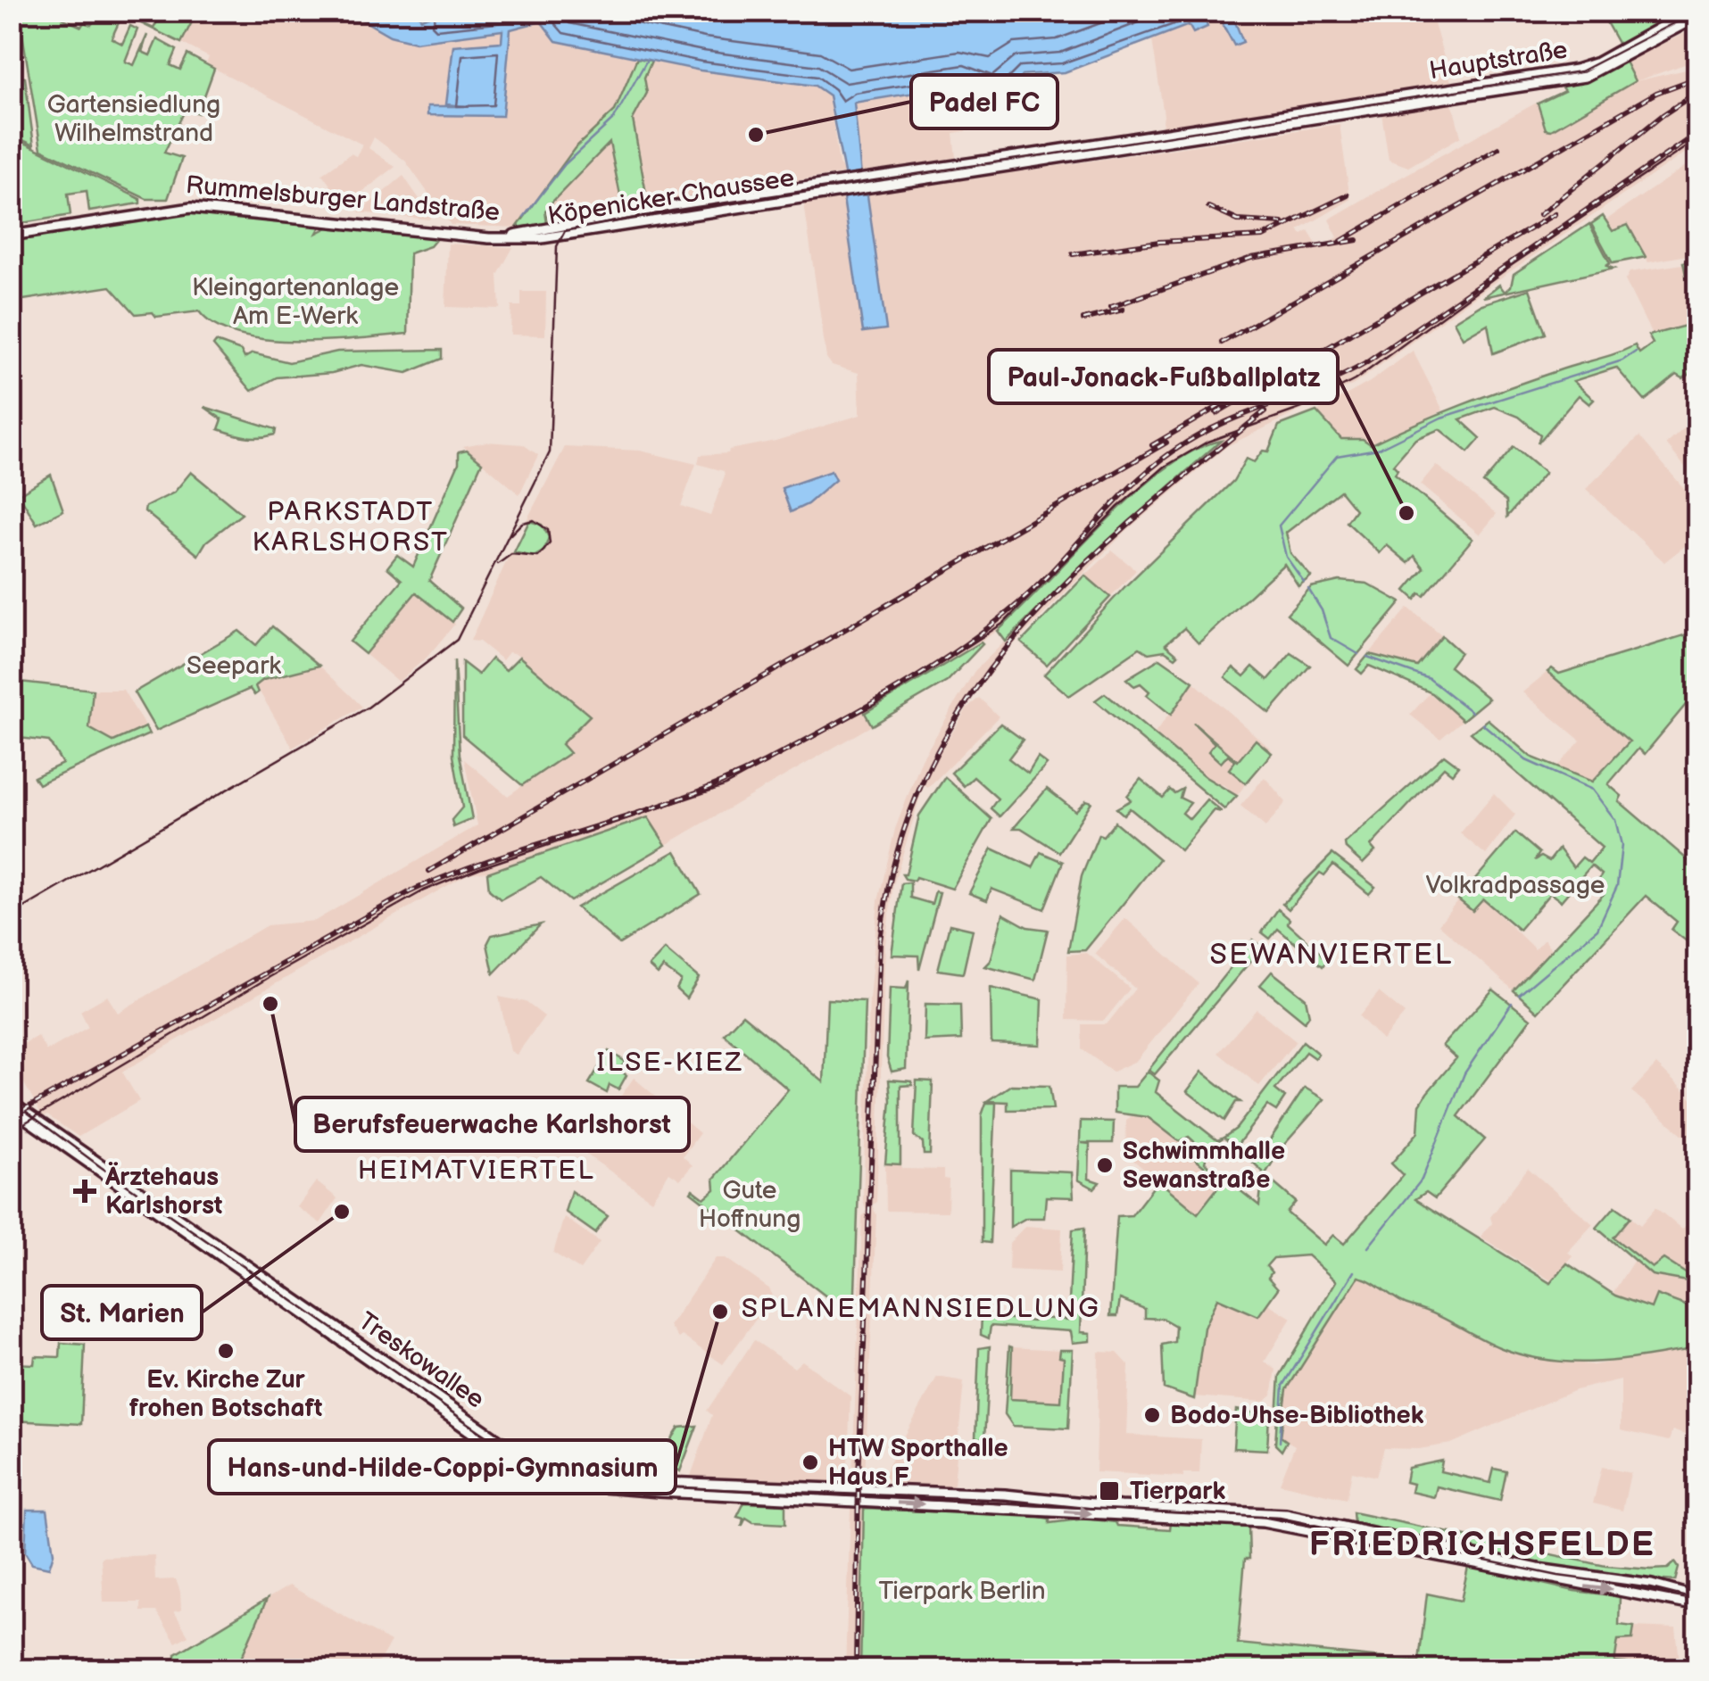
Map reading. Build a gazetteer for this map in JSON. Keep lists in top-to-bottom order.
{
  "streets": {
    "main road": [
      "Hauptstraße",
      "Köpenicker Chaussee",
      "Rummelsburger Landstraße",
      "Treskowallee"
    ]
  },
  "crossings": [
    ["Hauptstraße", "Köpenicker Chaussee"],
    ["Köpenicker Chaussee", "Rummelsburger Landstraße"]
  ],
  "districts": [
    "PARKSTADT KARLSHORST",
    "SEWANVIERTEL",
    "ILSE-KIEZ",
    "HEIMATVIERTEL",
    "SPLANEMANNSIEDLUNG",
    "FRIEDRICHSFELDE"
  ],
  "parks": [
    "Gartensiedlung Wilhelmstrand",
    "Kleingartenanlage Am E-Werk",
    "Seepark",
    "Volkradpassage",
    "Gute Hoffnung",
    "Tierpark Berlin"
  ],
  "places": {
    "other": [
      "Padel FC",
      "Paul-Jonack-Fußballplatz",
      "Berufsfeuerwache Karlshorst",
      "Schwimmhalle Sewanstraße",
      "St. Marien",
      "Hans-und-Hilde-Coppi-Gymnasium",
      "Ev. Kirche Zur frohen Botschaft",
      "Bodo-Uhse-Bibliothek",
      "HTW Sporthalle Haus F"
    ],
    "health": ["Ärztehaus Karlshorst"],
    "transit": ["Tierpark"]
  }
}
